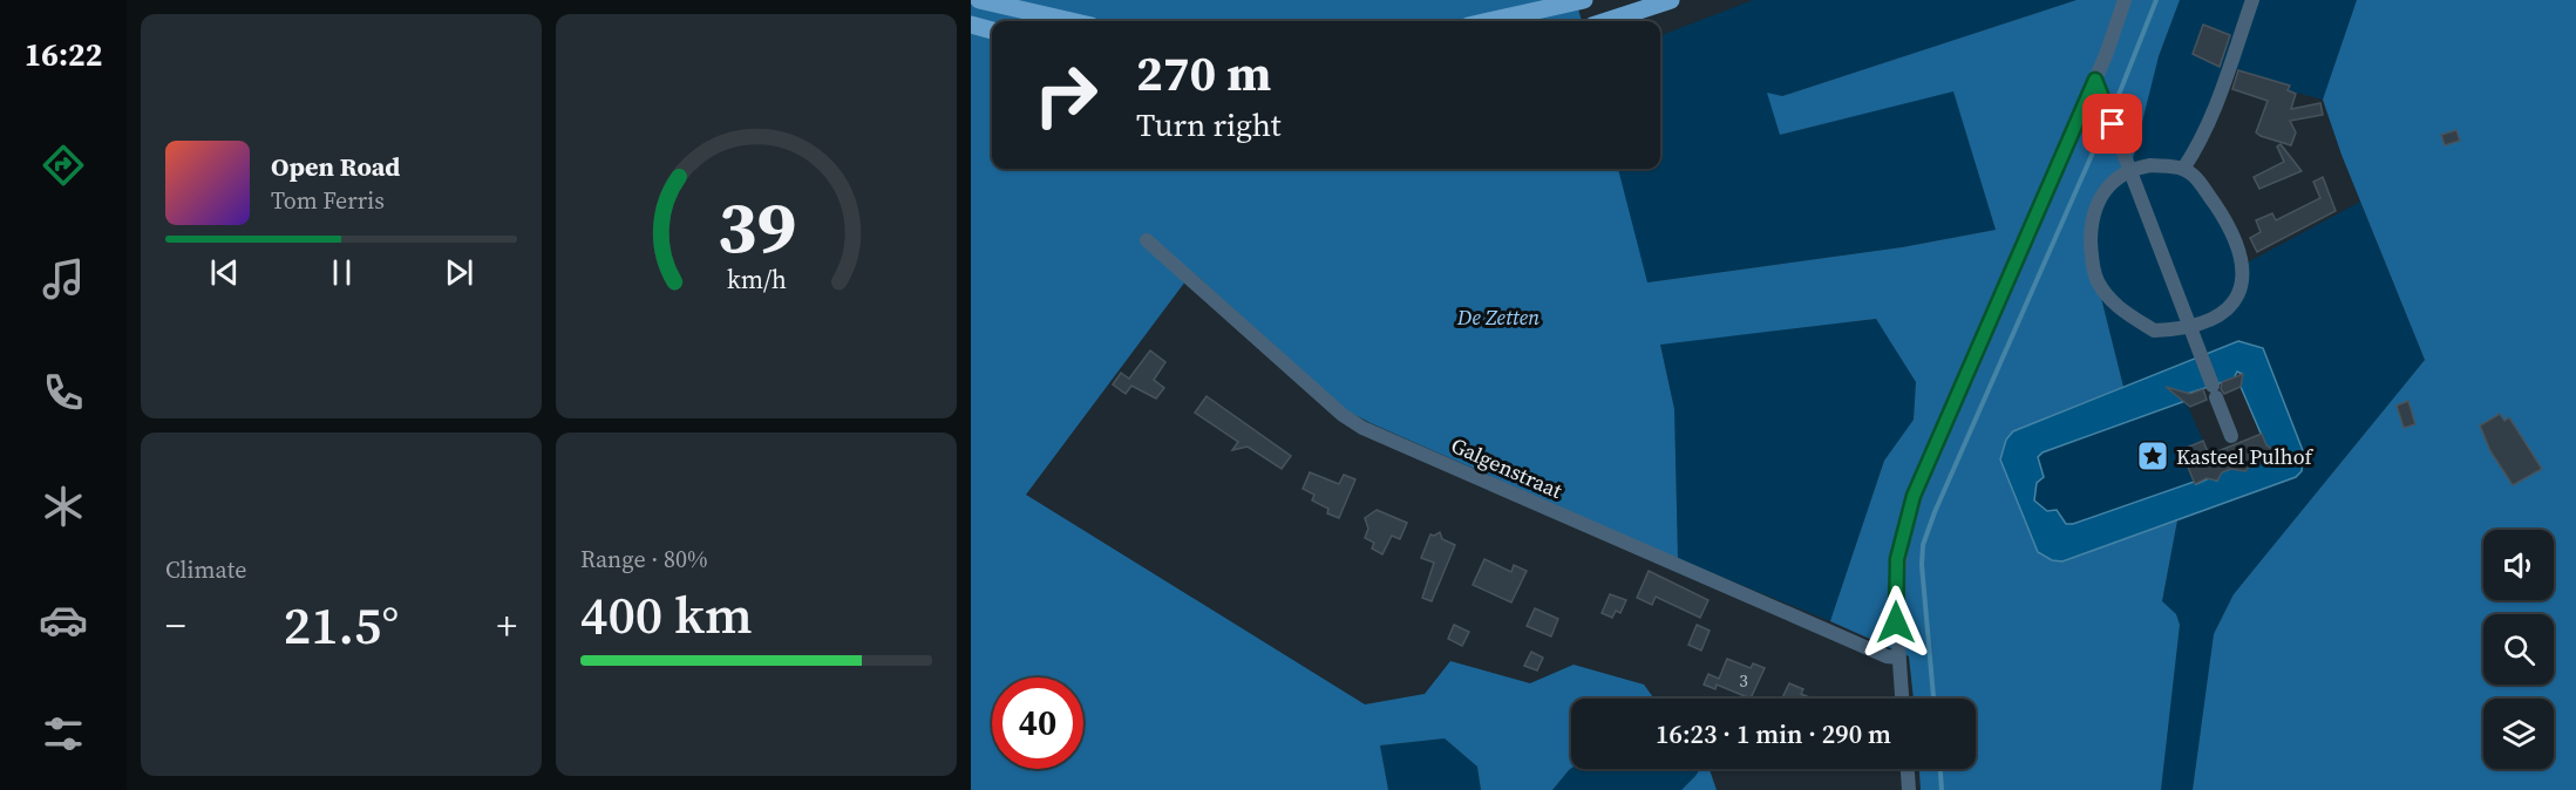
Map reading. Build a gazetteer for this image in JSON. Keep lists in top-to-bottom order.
{
  "streets": {
    "street": ["Galgenstraat"]
  },
  "parks": ["De Zetten"],
  "places": {
    "place": ["Kasteel Pulhof"]
  },
  "house_numbers": ["3"],
  "page": {
    "tabs": "16:22",
    "turn": ["270 m", "Turn right"],
    "song": ["Open Road", "Tom Ferris"],
    "tile": [
      "Climate",
      ["Range · 80%", "400 km"]
    ],
    "heat": ["−", "21.5°", "+"],
    "limit": "40",
    "trip": "16:23 · 1 min · 290 m",
    "gauge": ["39", "km/h"]
  }
}
